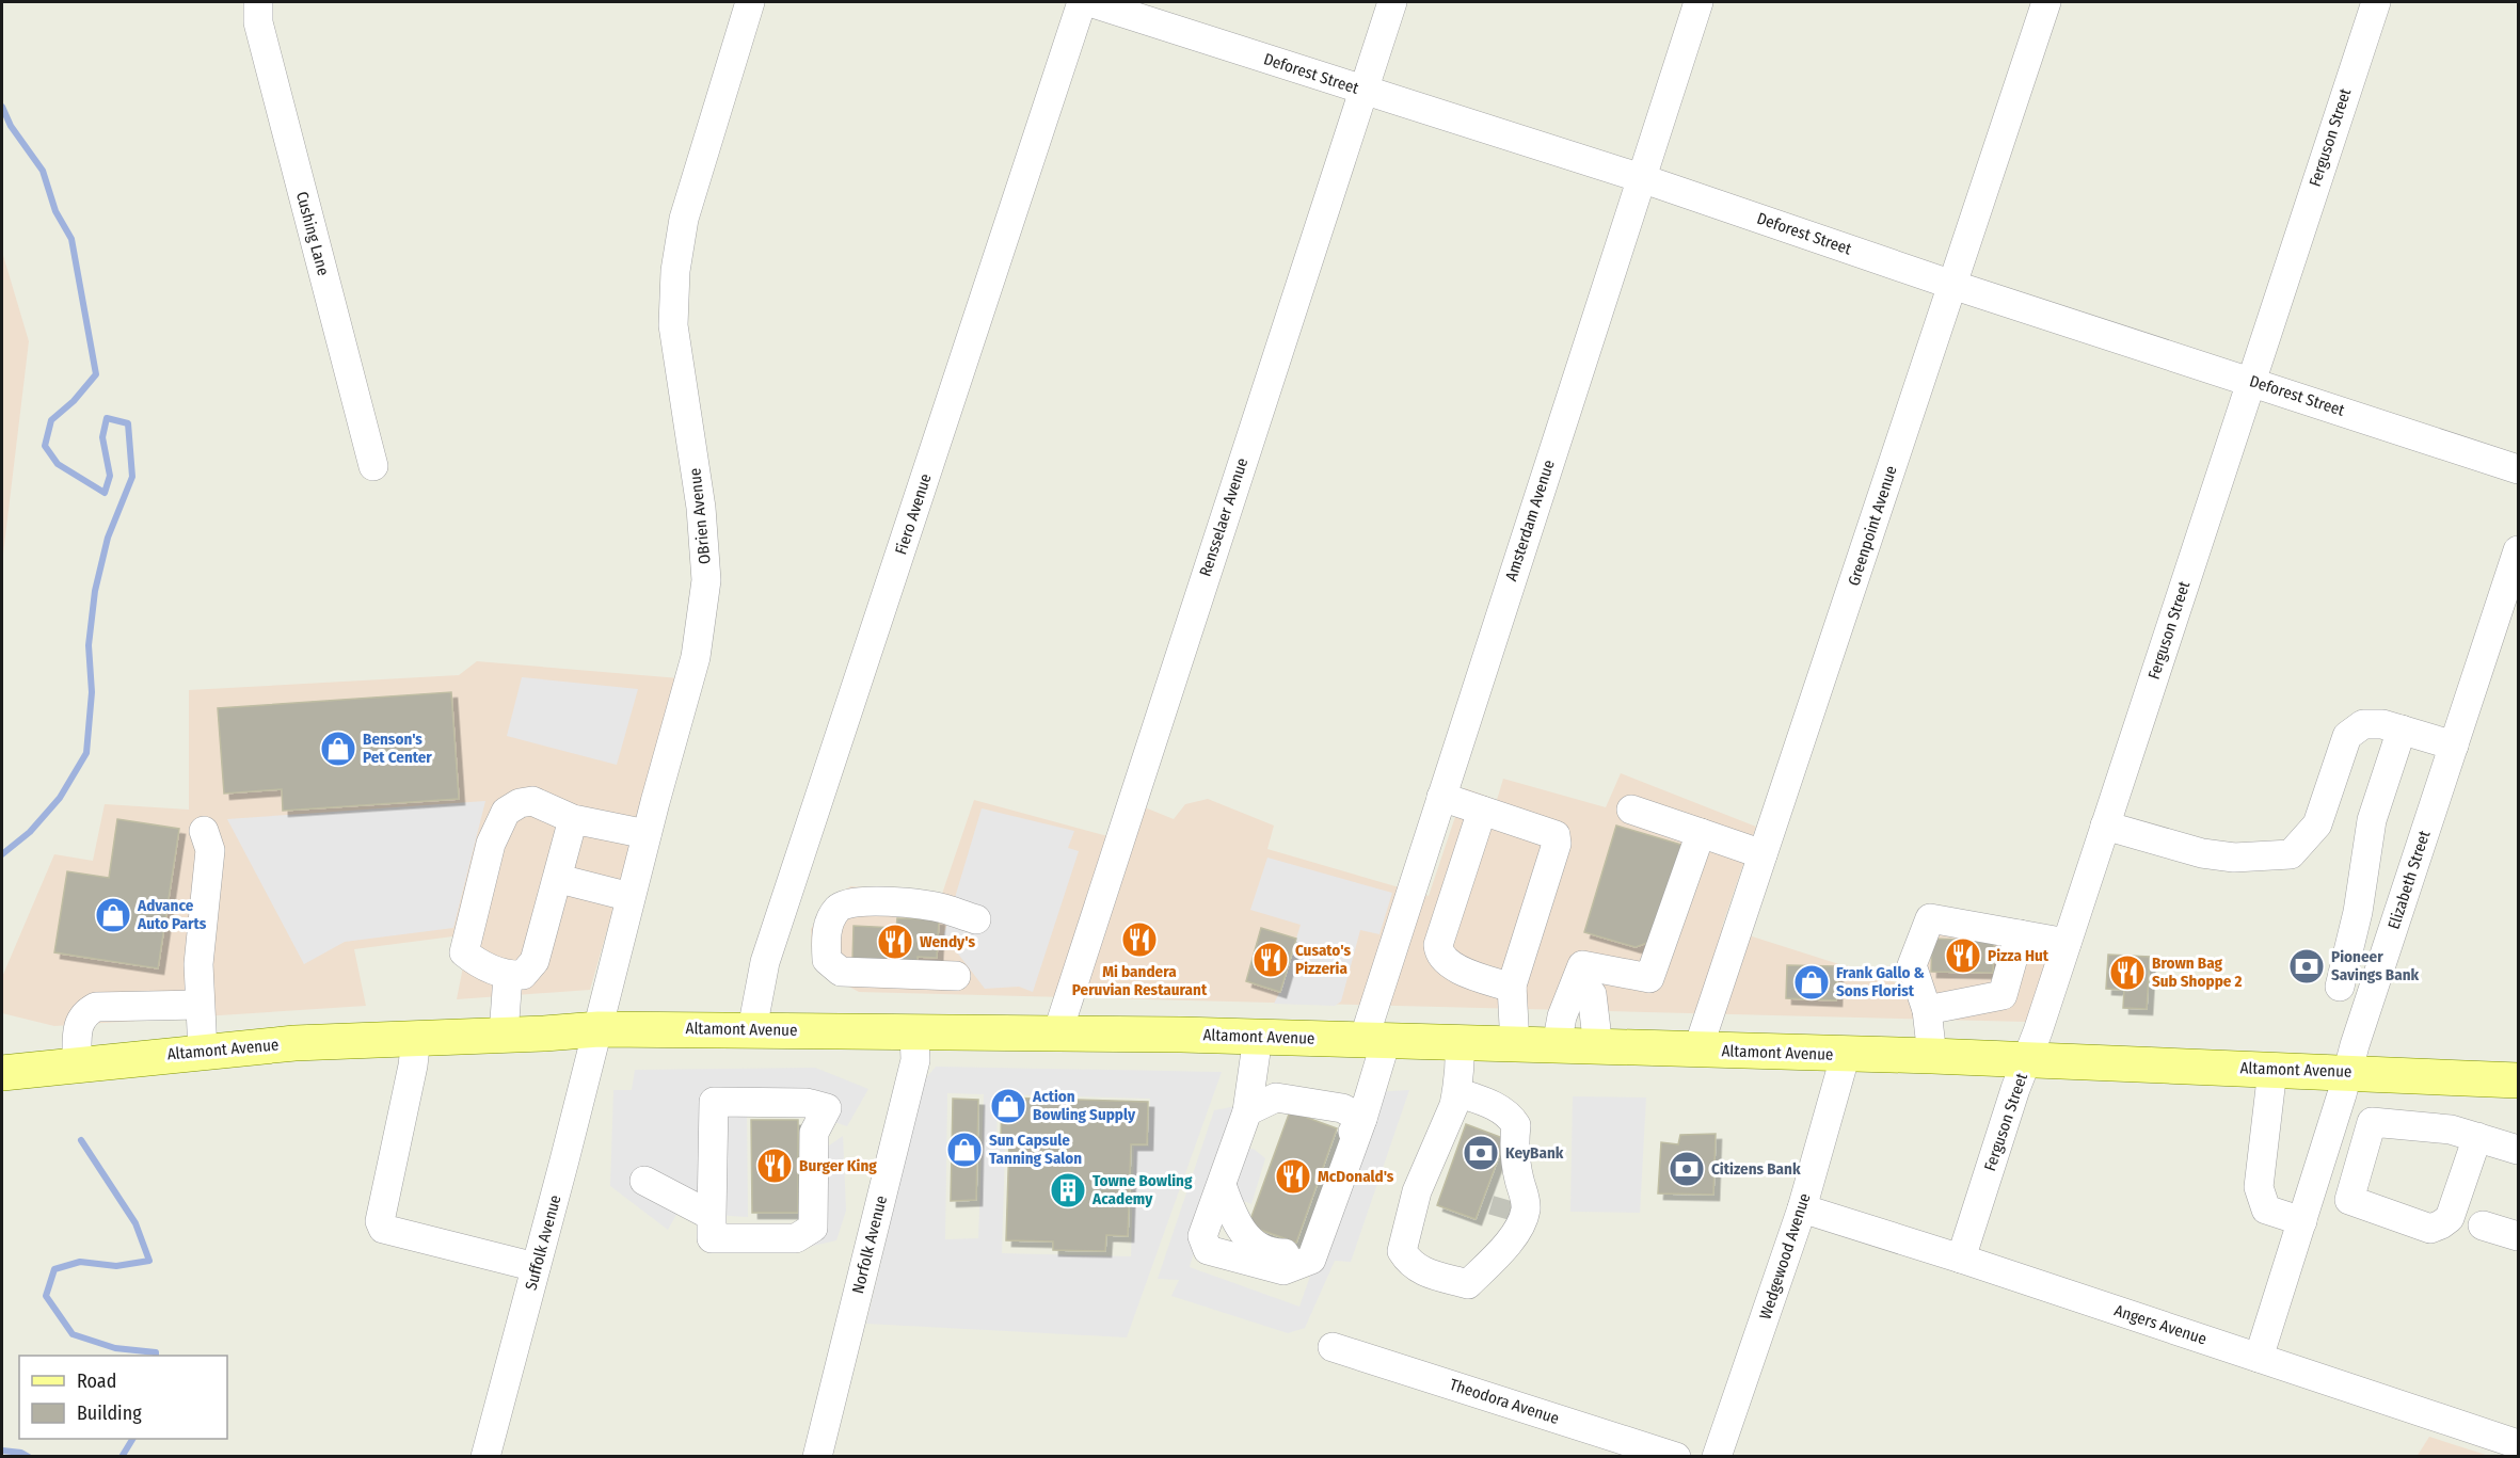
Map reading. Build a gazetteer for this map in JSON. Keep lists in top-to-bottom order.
{
  "streets": {
    "main road": ["Altamont Avenue"],
    "street": [
      "Deforest Street",
      "Ferguson Street",
      "Cushing Lane",
      "Fiero Avenue",
      "OBrien Avenue",
      "Rensselaer Avenue",
      "Amsterdam Avenue",
      "Greenpoint Avenue",
      "Elizabeth Street",
      "Suffolk Avenue",
      "Norfolk Avenue",
      "Wedgewood Avenue",
      "Angers Avenue",
      "Theodora Avenue"
    ]
  },
  "crossings": [
    ["Deforest Street", "Ferguson Street"],
    ["Deforest Street", "Rensselaer Avenue"],
    ["Deforest Street", "Amsterdam Avenue"],
    ["Deforest Street", "Greenpoint Avenue"],
    ["Ferguson Street", "Altamont Avenue"],
    ["Ferguson Street", "Angers Avenue"],
    ["Fiero Avenue", "Altamont Avenue"],
    ["OBrien Avenue", "Altamont Avenue"],
    ["OBrien Avenue", "Suffolk Avenue"],
    ["Rensselaer Avenue", "Altamont Avenue"],
    ["Amsterdam Avenue", "Altamont Avenue"],
    ["Greenpoint Avenue", "Altamont Avenue"],
    ["Elizabeth Street", "Altamont Avenue"],
    ["Elizabeth Street", "Angers Avenue"],
    ["Altamont Avenue", "Suffolk Avenue"],
    ["Altamont Avenue", "Norfolk Avenue"],
    ["Altamont Avenue", "Wedgewood Avenue"],
    ["Wedgewood Avenue", "Angers Avenue"]
  ],
  "places": {
    "shop": [
      "Benson's Pet Center",
      "Advance Auto Parts",
      "Frank Gallo & Sons Florist",
      "Action Bowling Supply",
      "Sun Capsule Tanning Salon"
    ],
    "restaurant": [
      "Mi bandera Peruvian Restaurant",
      "Wendy's",
      "Pizza Hut",
      "Cusato's Pizzeria",
      "Brown Bag Sub Shoppe 2",
      "Burger King",
      "McDonald's"
    ],
    "bank": ["Pioneer Savings Bank", "KeyBank", "Citizens Bank"],
    "building": ["Towne Bowling Academy"]
  },
  "legend": ["Road", "Building"]
}
